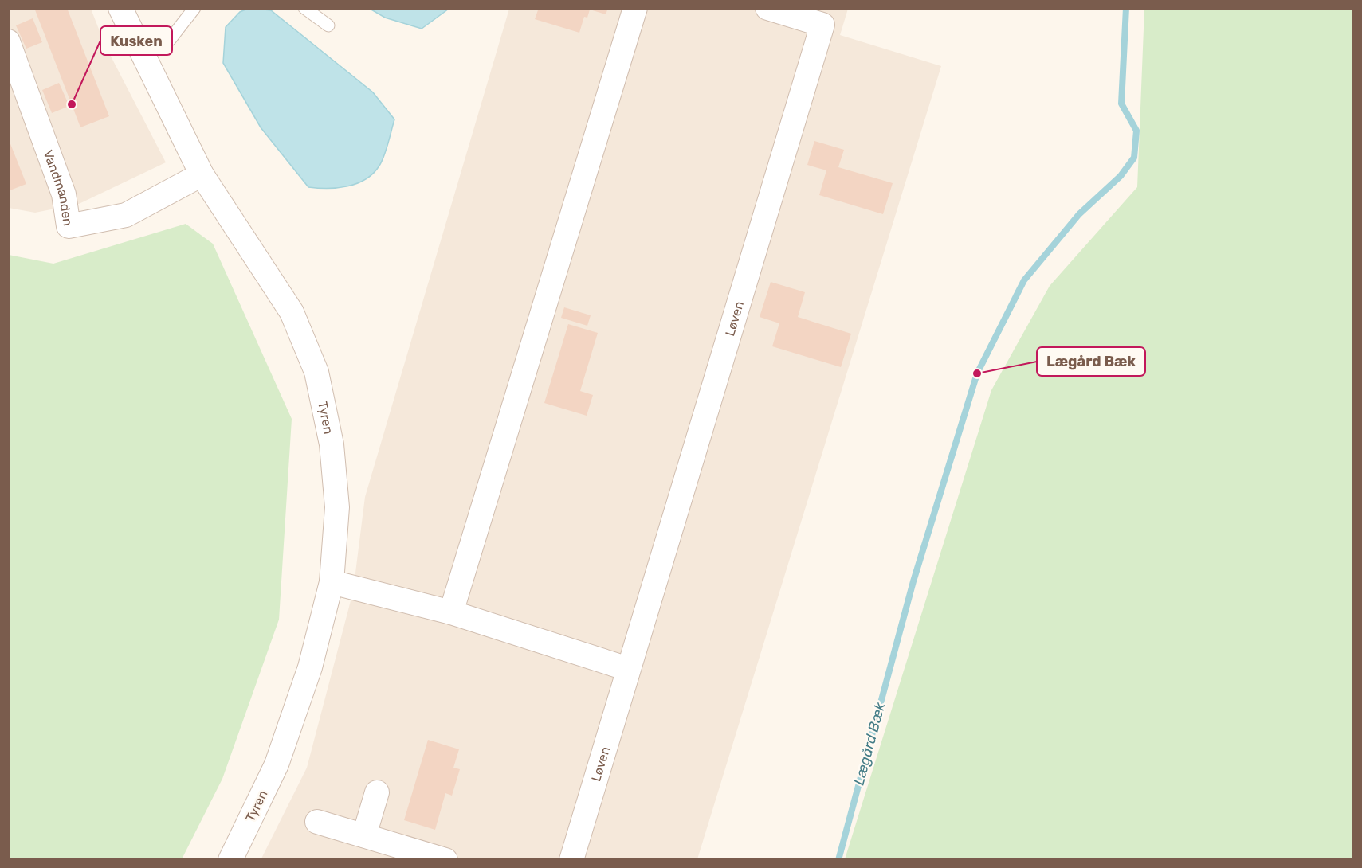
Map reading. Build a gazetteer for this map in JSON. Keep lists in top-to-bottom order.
{
  "streets": {
    "street": ["Vandmanden", "Løven", "Tyren"]
  },
  "crossings": [
    ["Vandmanden", "Tyren"]
  ],
  "water": ["Lægård Bæk"],
  "places": ["Kusken", "Lægård Bæk"]
}
